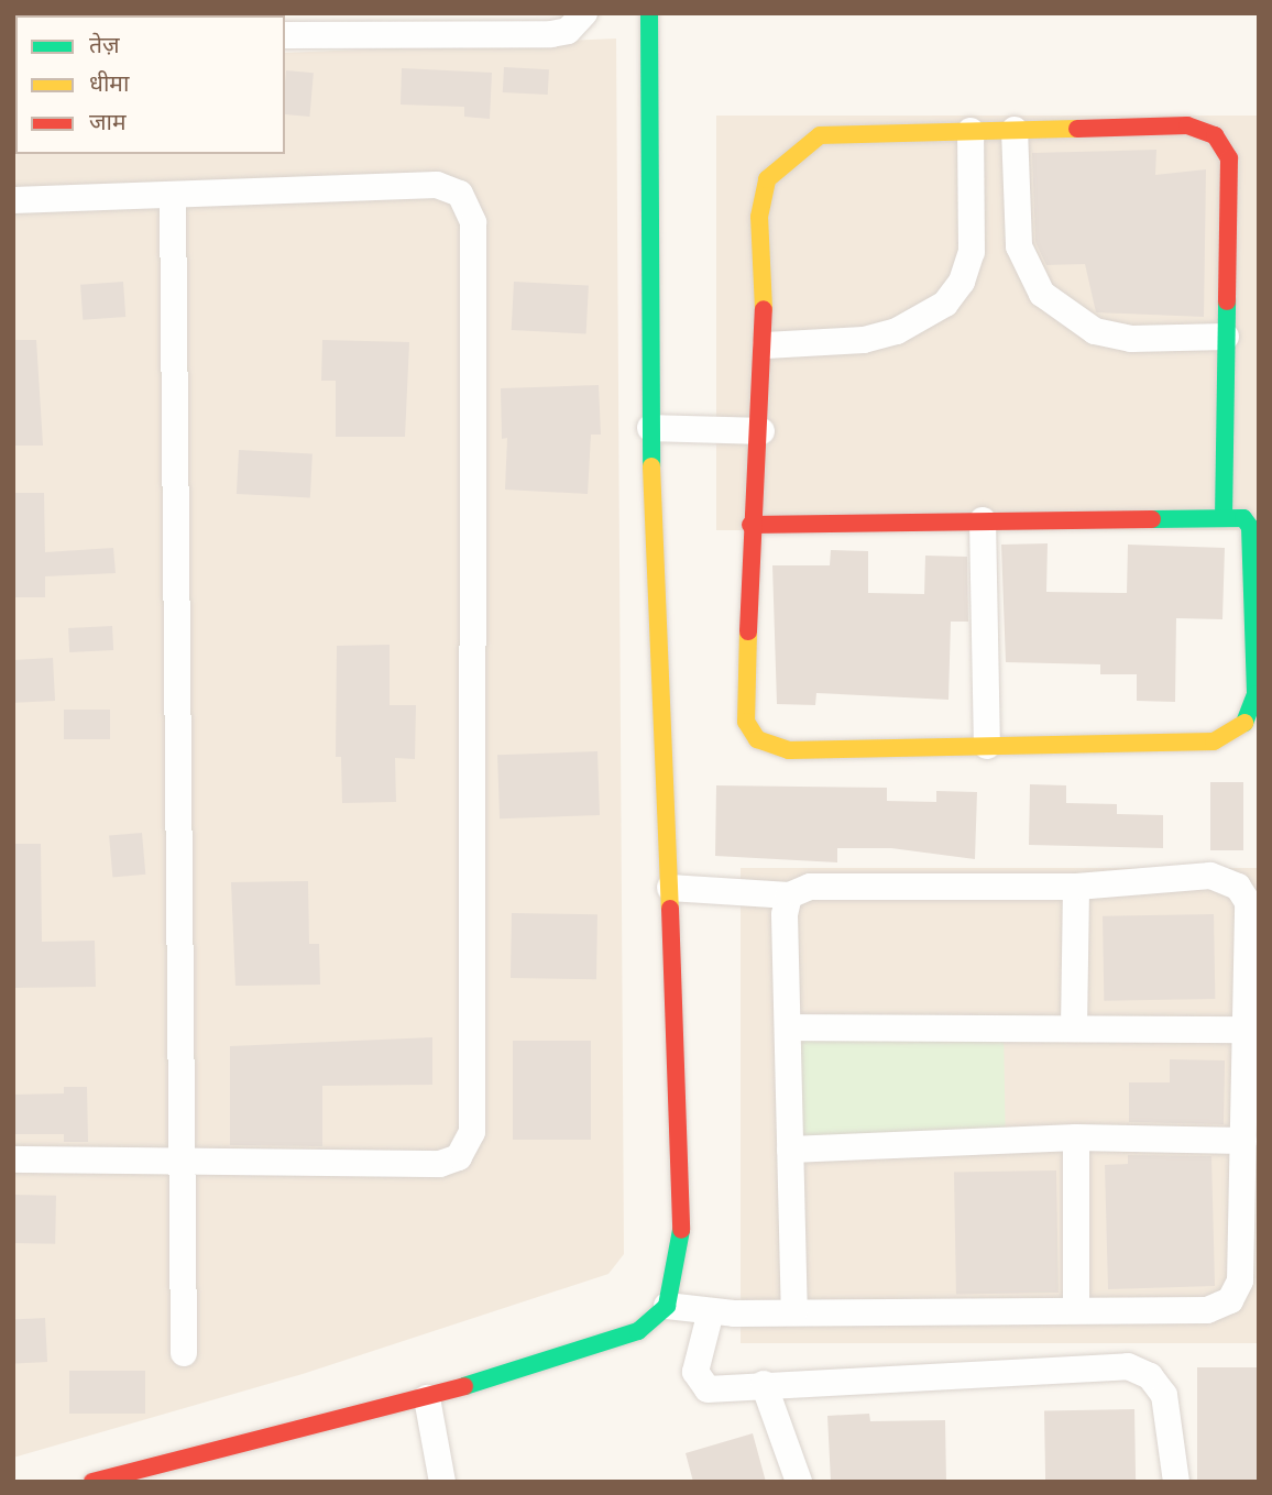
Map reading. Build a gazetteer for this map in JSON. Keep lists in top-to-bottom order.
{
  "legend": ["तेज़", "धीमा", "जाम"]
}
